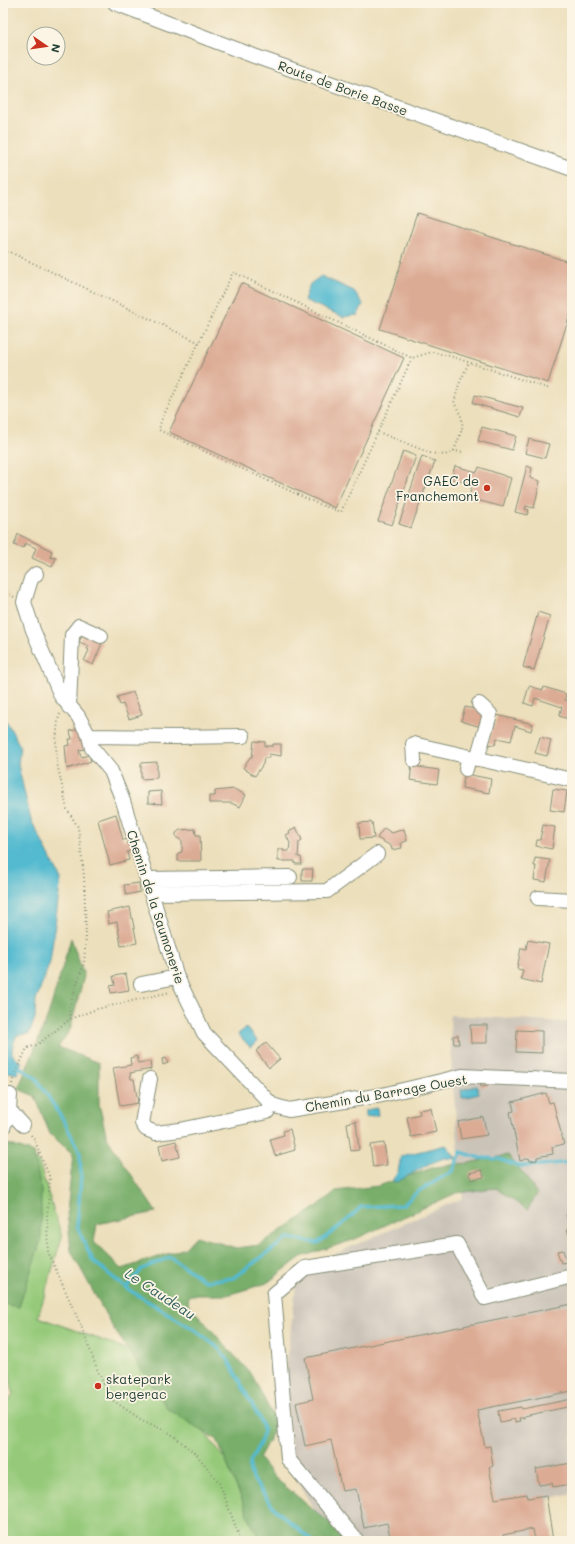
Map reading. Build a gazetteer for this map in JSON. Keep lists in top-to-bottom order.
{
  "streets": {
    "street": ["Route de Borie Basse", "Chemin de la Saumonerie", "Chemin du Barrage Ouest"]
  },
  "crossings": [
    ["Chemin de la Saumonerie", "Chemin du Barrage Ouest"]
  ],
  "water": ["Le Caudeau"],
  "places": ["GAEC de Franchemont", "skatepark bergerac"],
  "north": "right"
}
